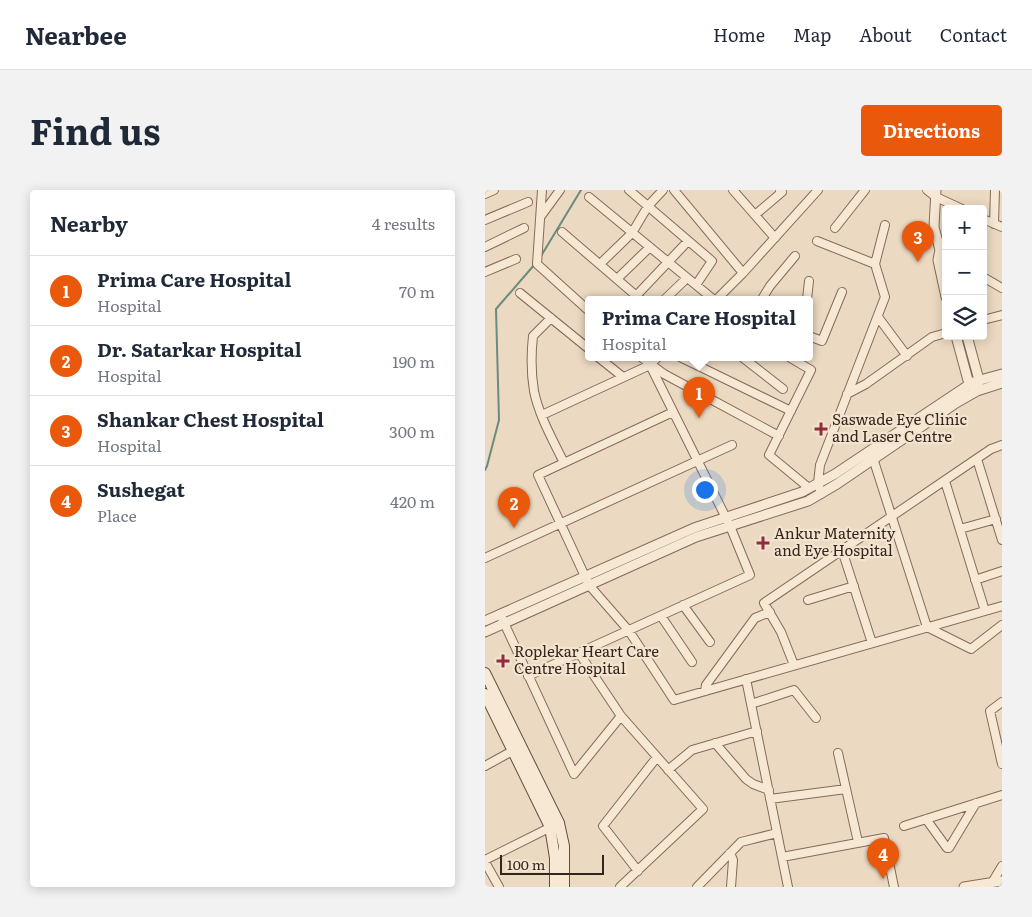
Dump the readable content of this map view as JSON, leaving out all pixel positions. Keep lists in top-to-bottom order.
{
  "places": {
    "health": ["Saswade Eye Clinic and Laser Centre", "Ankur Maternity and Eye Hospital", "Roplekar Heart Care Centre Hospital"]
  },
  "scale_bar": "100 m",
  "page": {
    "header": "Nearbee",
    "nav": [
      "Home",
      "Map",
      "About",
      "Contact"
    ],
    "title": "Find us",
    "buttons": "Directions",
    "heading": ["Nearby", "4 results"],
    "map_buttons": ["+", "−"],
    "pins": [
      "3",
      "1",
      "2",
      "4"
    ],
    "list": [
      {
        "mark": "1",
        "name": "Prima Care Hospital",
        "note": "Hospital",
        "value": "70 m"
      },
      {
        "mark": "2",
        "name": "Dr. Satarkar Hospital",
        "note": "Hospital",
        "value": "190 m"
      },
      {
        "mark": "3",
        "name": "Shankar Chest Hospital",
        "note": "Hospital",
        "value": "300 m"
      },
      {
        "mark": "4",
        "name": "Sushegat",
        "note": "Place",
        "value": "420 m"
      }
    ],
    "popup": ["Prima Care Hospital", "Hospital"],
    "scale": "100 m"
  }
}
